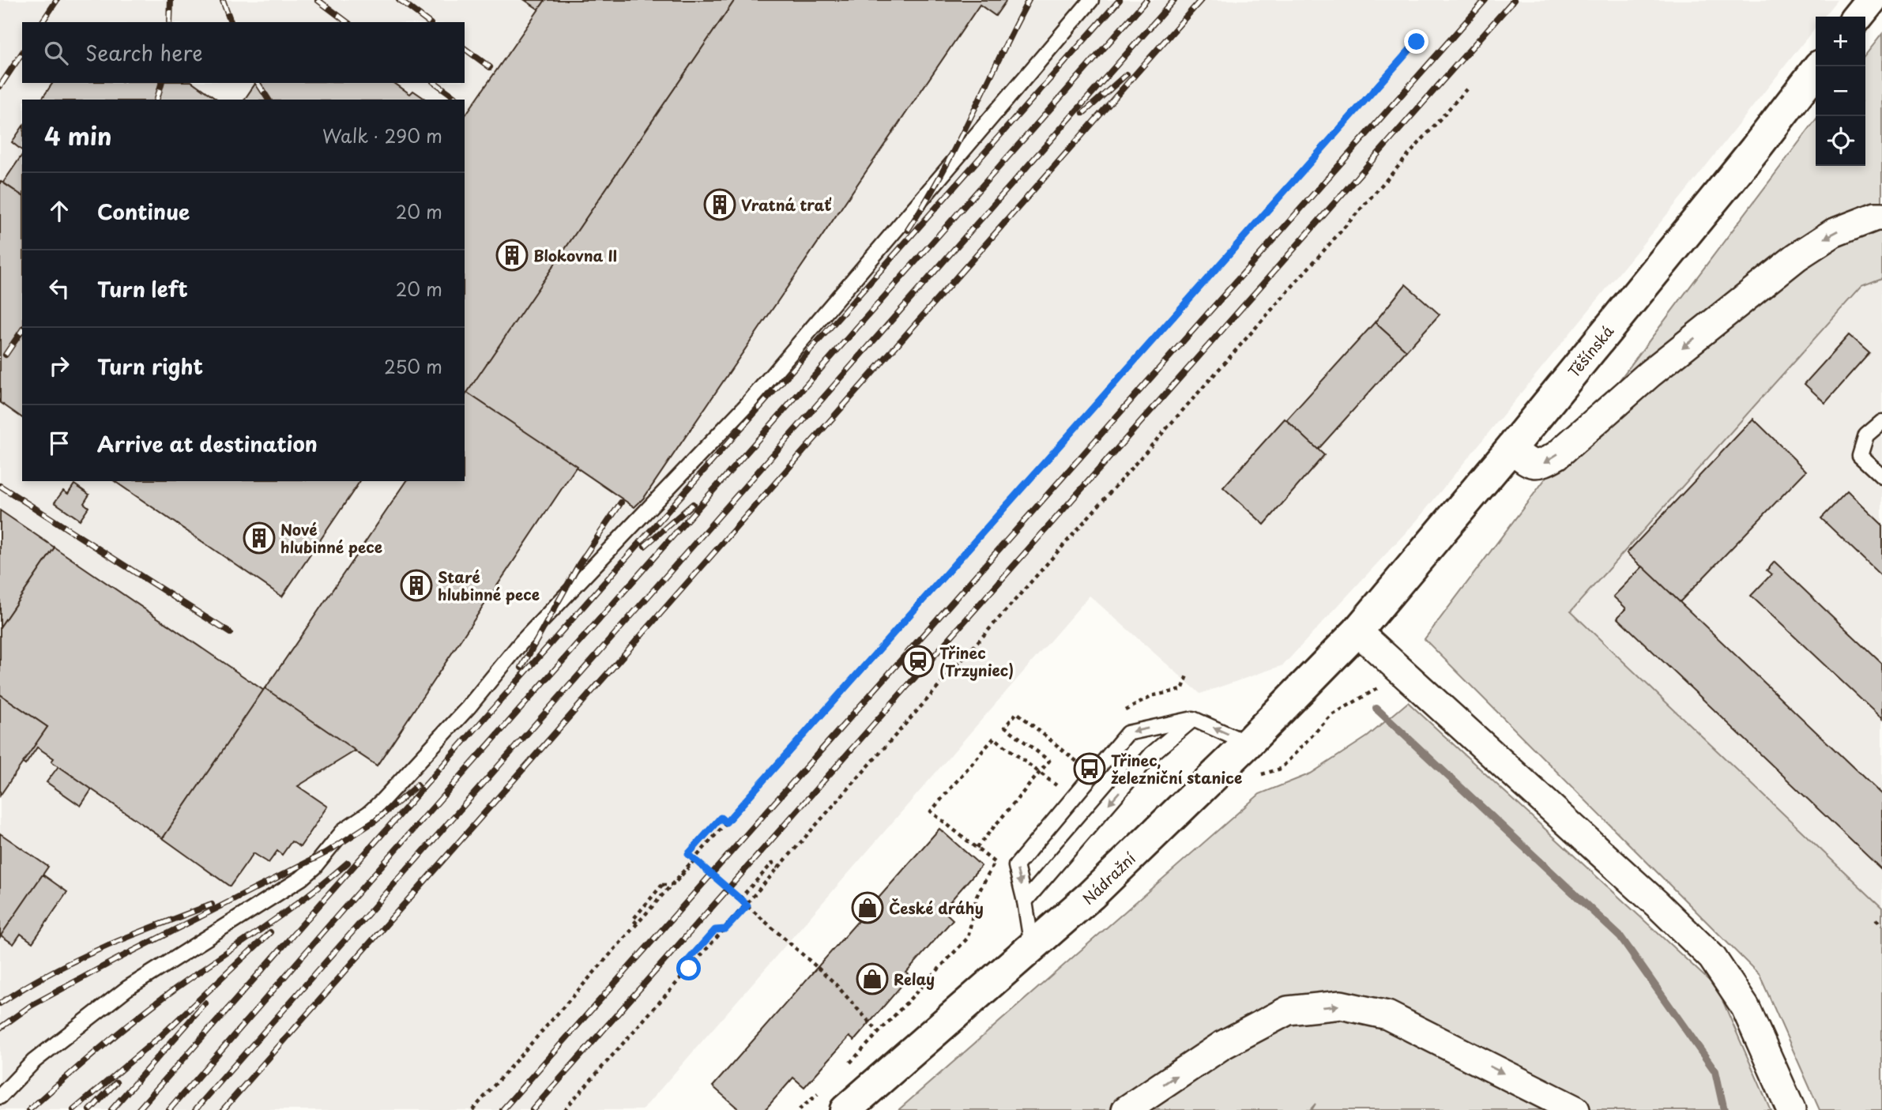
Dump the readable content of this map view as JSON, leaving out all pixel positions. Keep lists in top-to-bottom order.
{
  "streets": {
    "main road": ["Těšínská", "Nádražní"]
  },
  "crossings": [
    ["Těšínská", "Nádražní"]
  ],
  "places": {
    "building": [
      "Vratná trať",
      "Blokovna II",
      "Nové hlubinné pece",
      "Staré hlubinné pece"
    ],
    "station": ["Třinec (Trzyniec)"],
    "bus stop": ["Třinec, železniční stanice"],
    "shop": ["České dráhy", "Relay"]
  },
  "page": {
    "map_buttons": ["+", "−"],
    "search": "Search here",
    "heading": ["4 min", "Walk · 290 m"],
    "list": [
      ["Continue", "20 m"],
      ["Turn left", "20 m"],
      ["Turn right", "250 m"],
      "Arrive at destination"
    ]
  }
}
